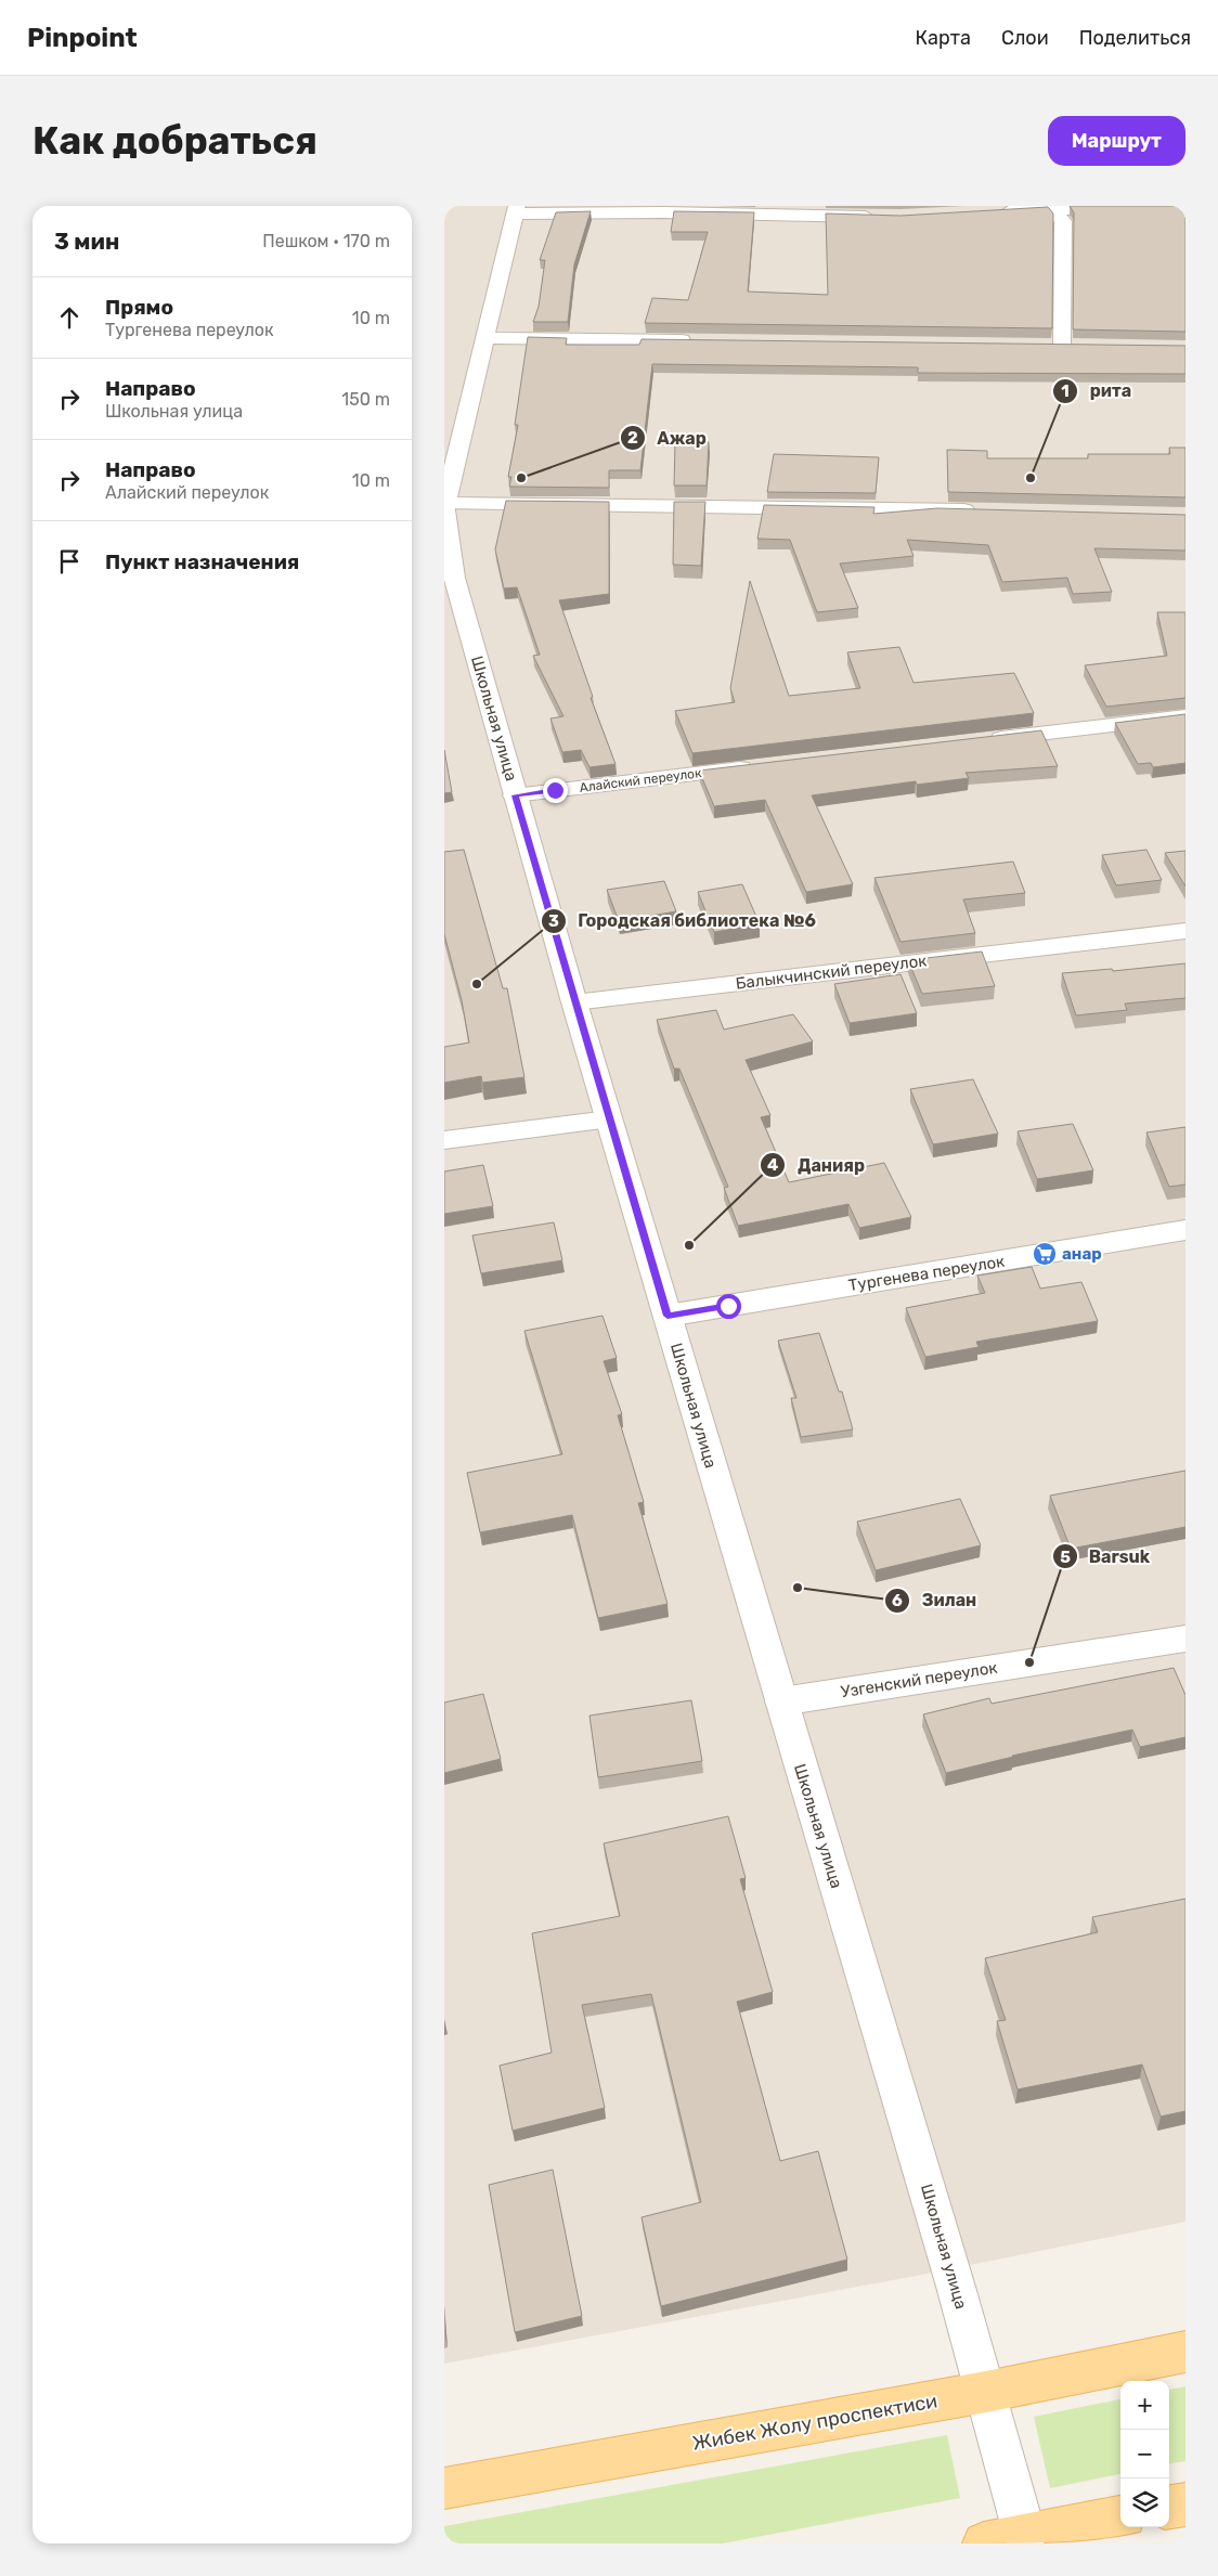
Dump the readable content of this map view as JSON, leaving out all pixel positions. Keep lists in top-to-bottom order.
{
  "streets": {
    "main road": ["Жибек Жолу проспектиси"],
    "street": [
      "Школьная улица",
      "Алайский переулок",
      "Балыкчинский переулок",
      "Тургенева переулок",
      "Узгенский переулок"
    ]
  },
  "crossings": [
    ["Школьная улица", "Алайский переулок"],
    ["Школьная улица", "Балыкчинский переулок"],
    ["Школьная улица", "Тургенева переулок"],
    ["Школьная улица", "Узгенский переулок"],
    ["Школьная улица", "Жибек Жолу проспектиси"]
  ],
  "places": {
    "other": [
      "Ажар",
      "рита",
      "Городская библиотека №6",
      "Данияр",
      "Зилан",
      "Barsuk"
    ],
    "supermarket": ["анар"]
  },
  "page": {
    "header": "Pinpoint",
    "nav": ["Карта", "Слои", "Поделиться"],
    "buttons": "Маршрут",
    "title": "Как добраться",
    "heading": ["3 мин", "Пешком · 170 m"],
    "list": [
      ["Прямо", "Тургенева переулок", "10 m"],
      ["Направо", "Школьная улица", "150 m"],
      ["Направо", "Алайский переулок", "10 m"],
      "Пункт назначения"
    ],
    "map_buttons": ["+", "−"]
  }
}
